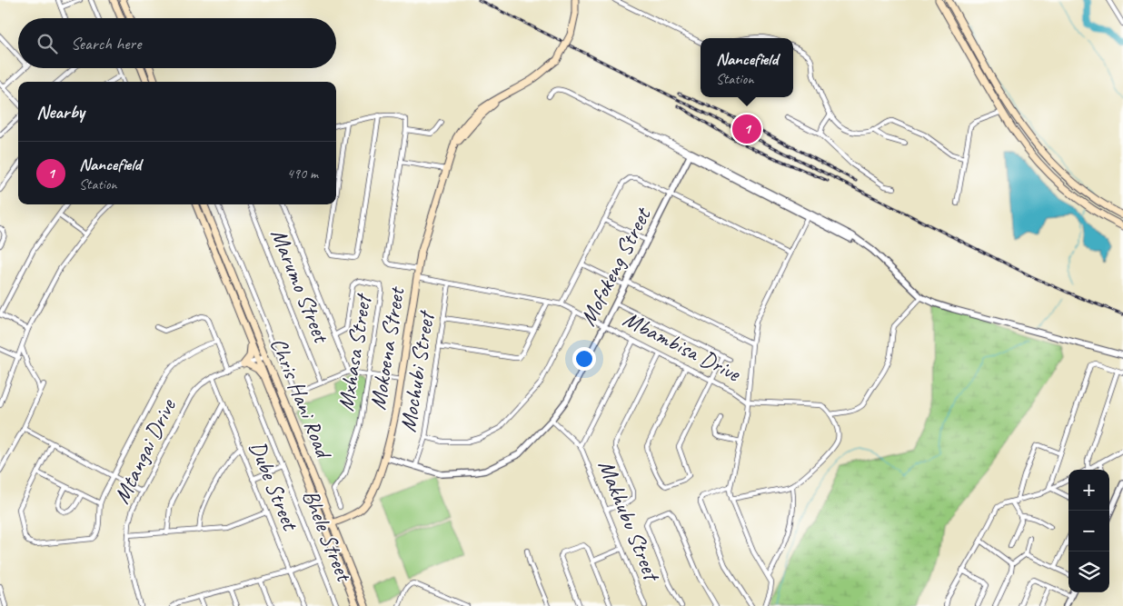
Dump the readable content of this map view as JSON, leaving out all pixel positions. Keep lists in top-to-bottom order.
{
  "streets": {
    "main road": ["Mokoena Street", "Chris Hani Road"],
    "street": [
      "Mofokeng Street",
      "Marumo Street",
      "Mbambisa Drive",
      "Mxhasa Street",
      "Mochubi Street",
      "Mtangai Drive",
      "Dube Street",
      "Makhubu Street",
      "Bhele Street"
    ]
  },
  "crossings": [
    ["Mofokeng Street", "Mbambisa Drive"],
    ["Mofokeng Street", "Mokoena Street"],
    ["Mofokeng Street", "Mochubi Street"],
    ["Mofokeng Street", "Makhubu Street"],
    ["Mbambisa Drive", "Mokoena Street"],
    ["Mbambisa Drive", "Mochubi Street"],
    ["Mbambisa Drive", "Makhubu Street"],
    ["Mokoena Street", "Chris Hani Road"],
    ["Chris Hani Road", "Mtangai Drive"],
    ["Mtangai Drive", "Dube Street"]
  ],
  "page": {
    "search": "Search here",
    "popup": ["Nancefield", "Station"],
    "heading": "Nearby",
    "pins": "1",
    "list": [
      {
        "mark": "1",
        "name": "Nancefield",
        "note": "Station",
        "value": "490 m"
      }
    ],
    "map_buttons": ["+", "−"]
  }
}
